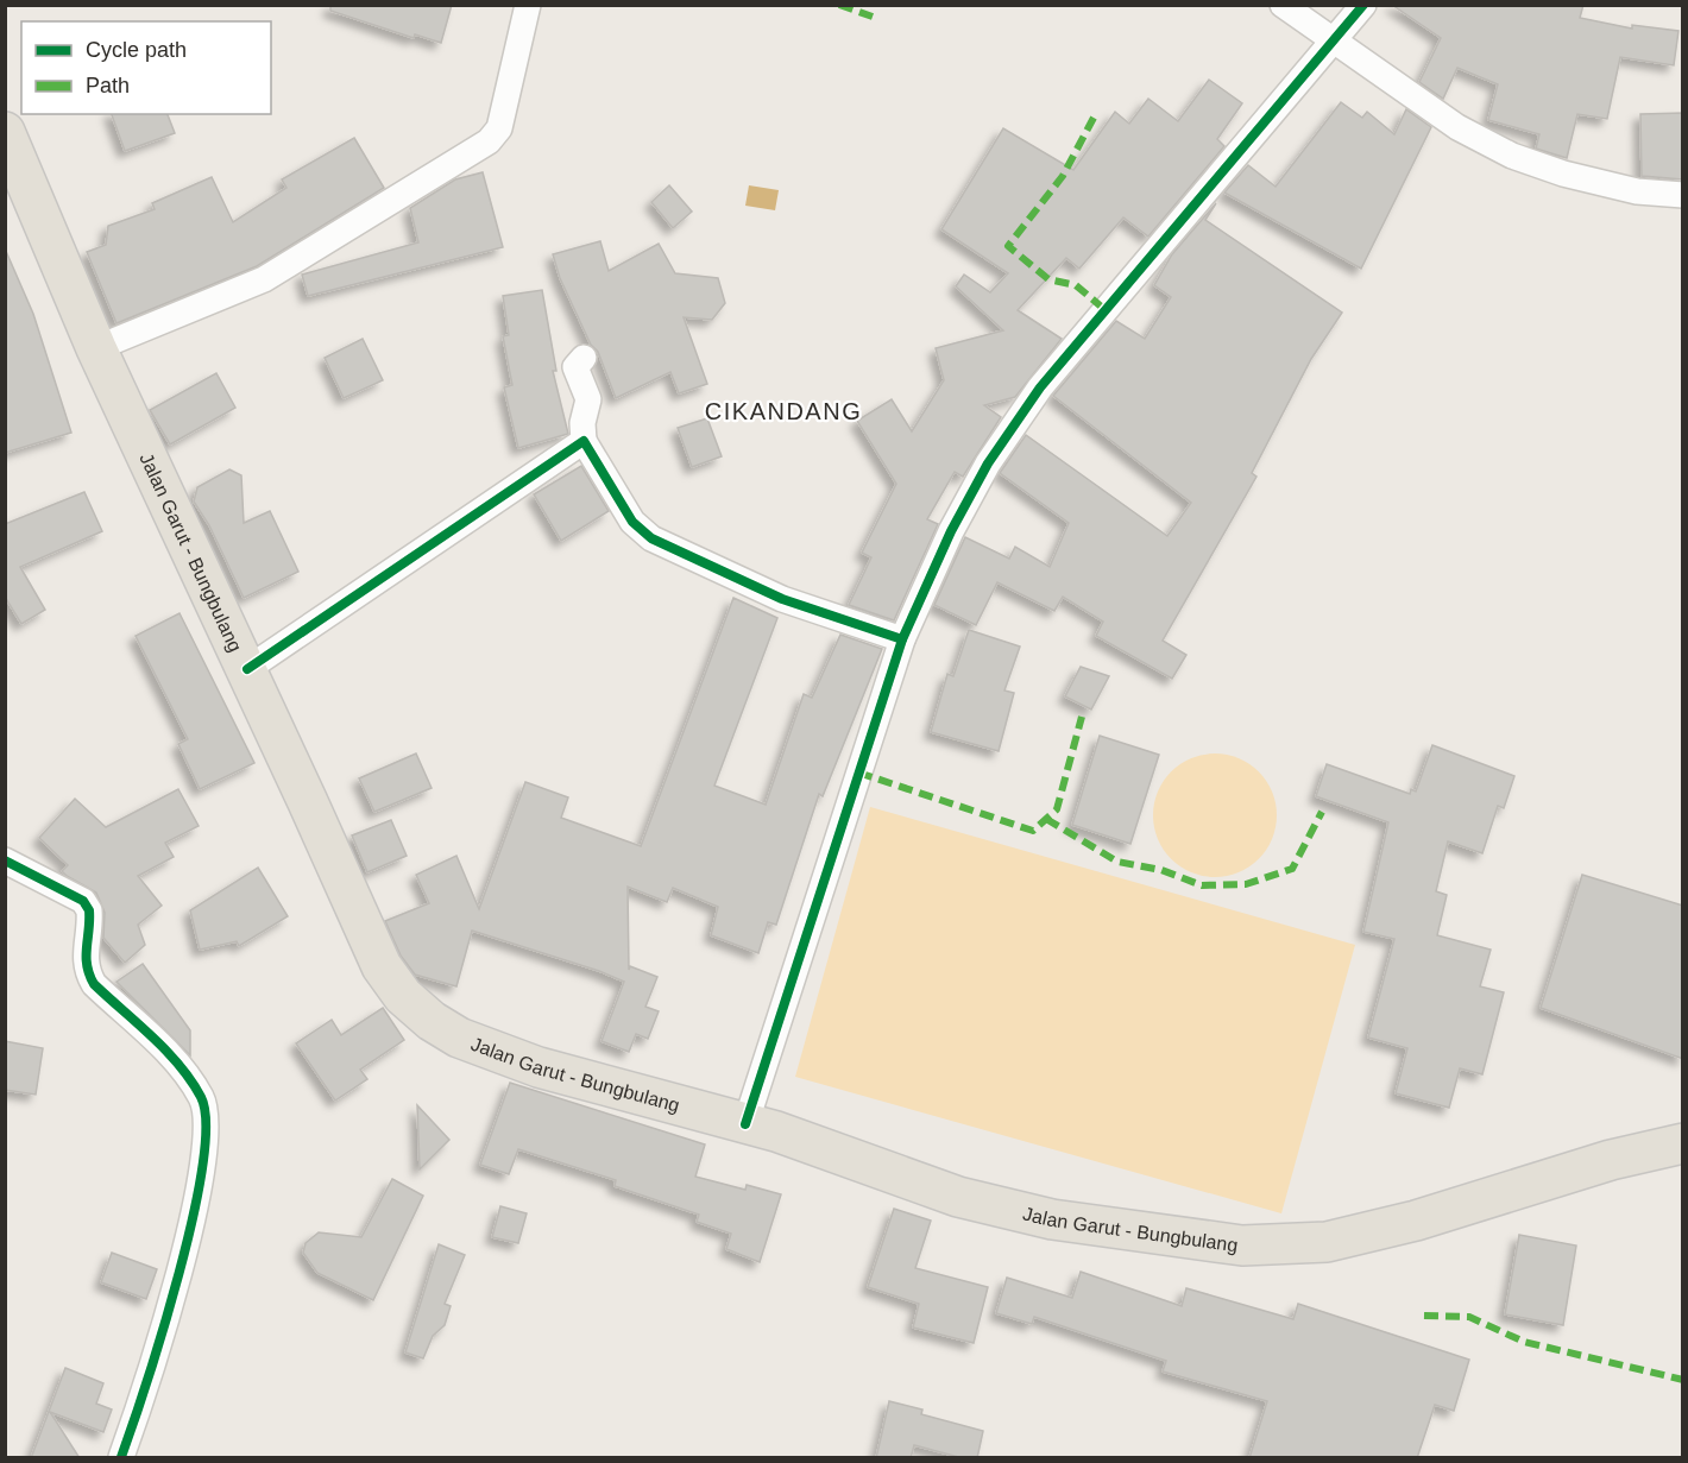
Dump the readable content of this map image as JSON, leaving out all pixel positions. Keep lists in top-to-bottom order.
{
  "streets": {
    "main road": ["Jalan Garut - Bungbulang"]
  },
  "districts": ["CIKANDANG"],
  "legend": ["Cycle path", "Path"]
}
